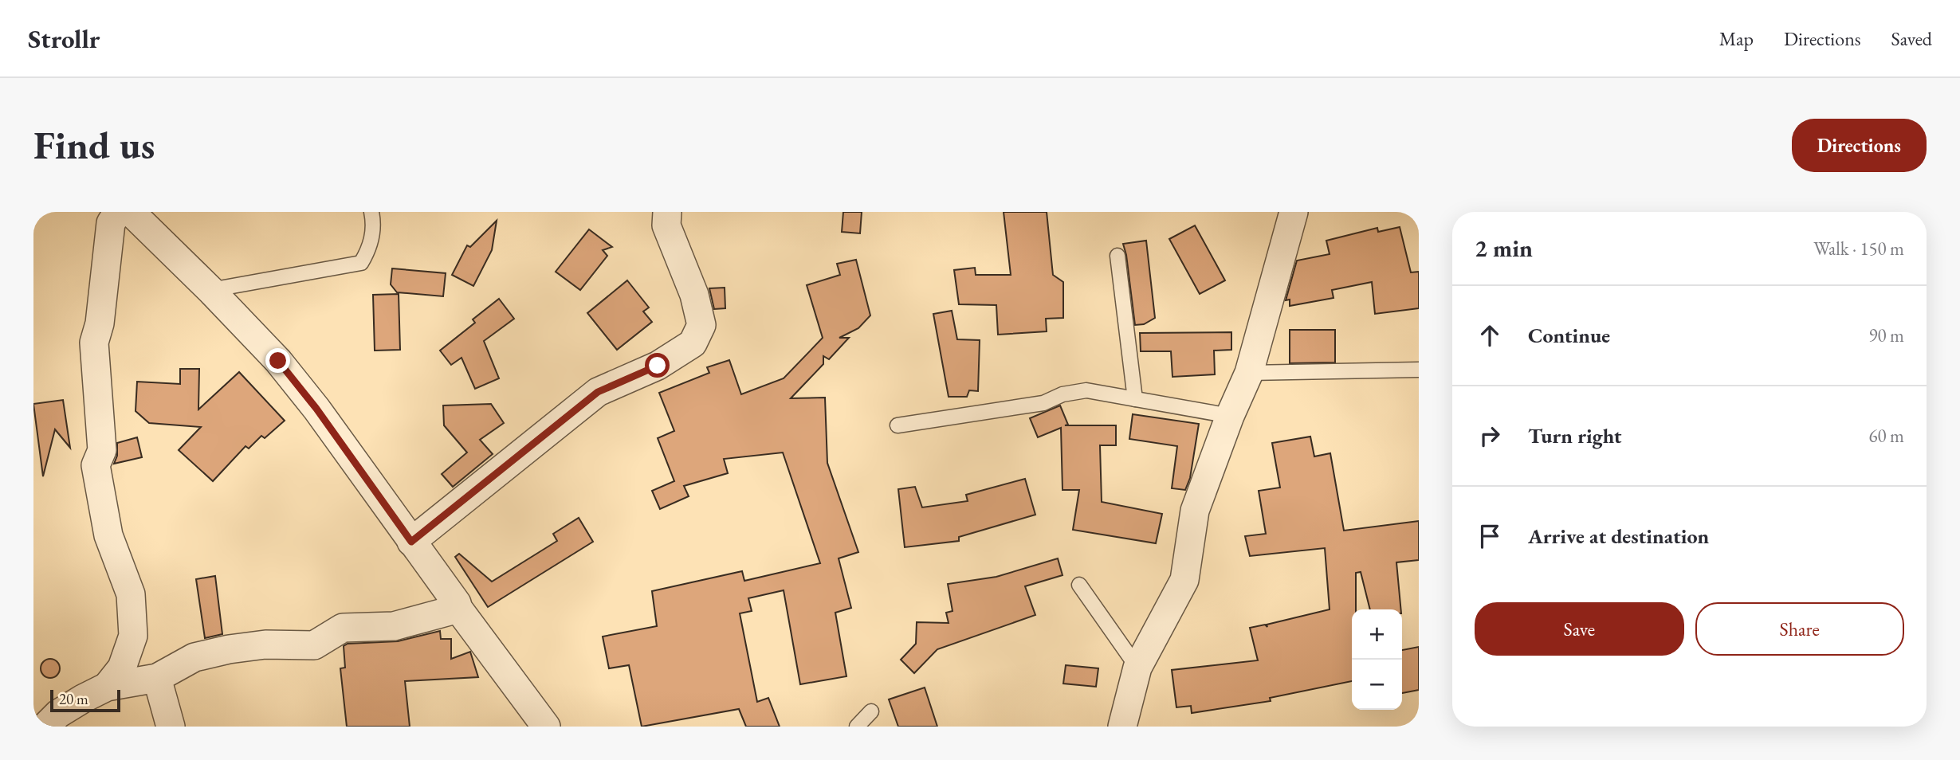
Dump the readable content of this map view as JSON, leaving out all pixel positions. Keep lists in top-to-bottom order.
{
  "scale_bar": "20 m",
  "page": {
    "header": "Strollr",
    "nav": ["Map", "Directions", "Saved"],
    "buttons": [
      "Directions",
      ["Save", "Share"]
    ],
    "title": "Find us",
    "heading": ["2 min", "Walk · 150 m"],
    "list": [
      ["Continue", "90 m"],
      ["Turn right", "60 m"],
      "Arrive at destination"
    ],
    "map_buttons": ["+", "−"],
    "scale": "20 m"
  }
}
